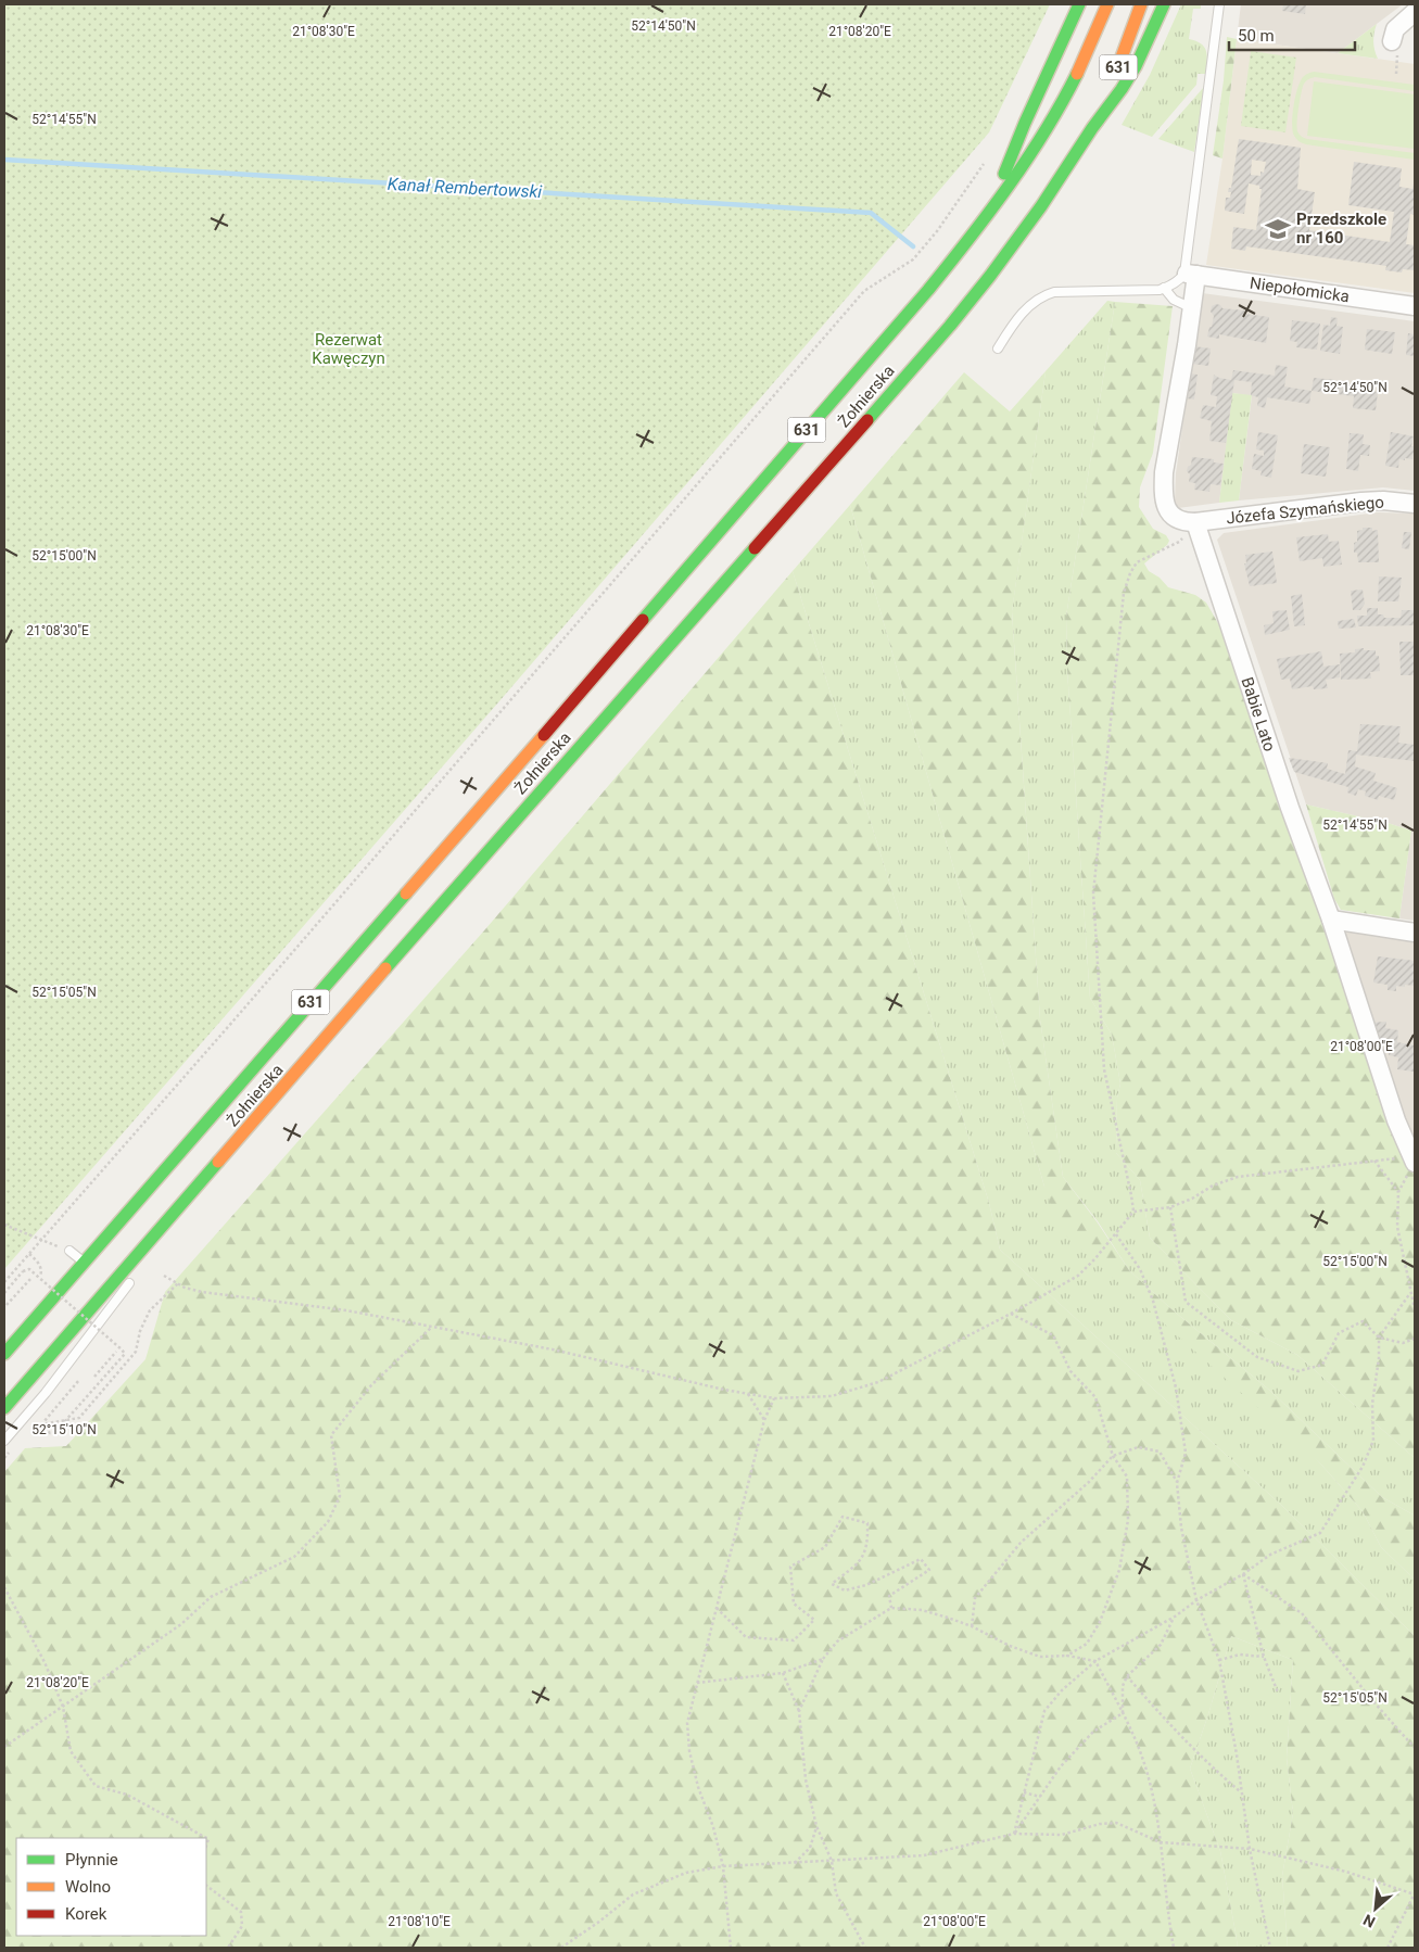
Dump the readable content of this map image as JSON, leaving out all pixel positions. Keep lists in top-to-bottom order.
{
  "streets": {
    "main road": ["631", "Żołnierska"],
    "street": ["Niepołomicka", "Józefa Szymańskiego", "Babie Lato"]
  },
  "crossings": [
    ["631", "Żołnierska"],
    ["Józefa Szymańskiego", "Babie Lato"]
  ],
  "water": ["Kanał Rembertowski"],
  "parks": ["Rezerwat Kawęczyn"],
  "places": {
    "school or university": ["Przedszkole nr 160"]
  },
  "legend": ["Płynnie", "Wolno", "Korek"],
  "scale_bar": "50 m",
  "north": "bottom left",
  "coordinates": [
    "52°14'50\"N",
    "21°08'30\"E",
    "21°08'20\"E",
    "52°14'55\"N",
    "52°15'00\"N",
    "52°15'05\"N",
    "21°08'00\"E",
    "52°15'10\"N",
    "21°08'10\"E"
  ]
}
